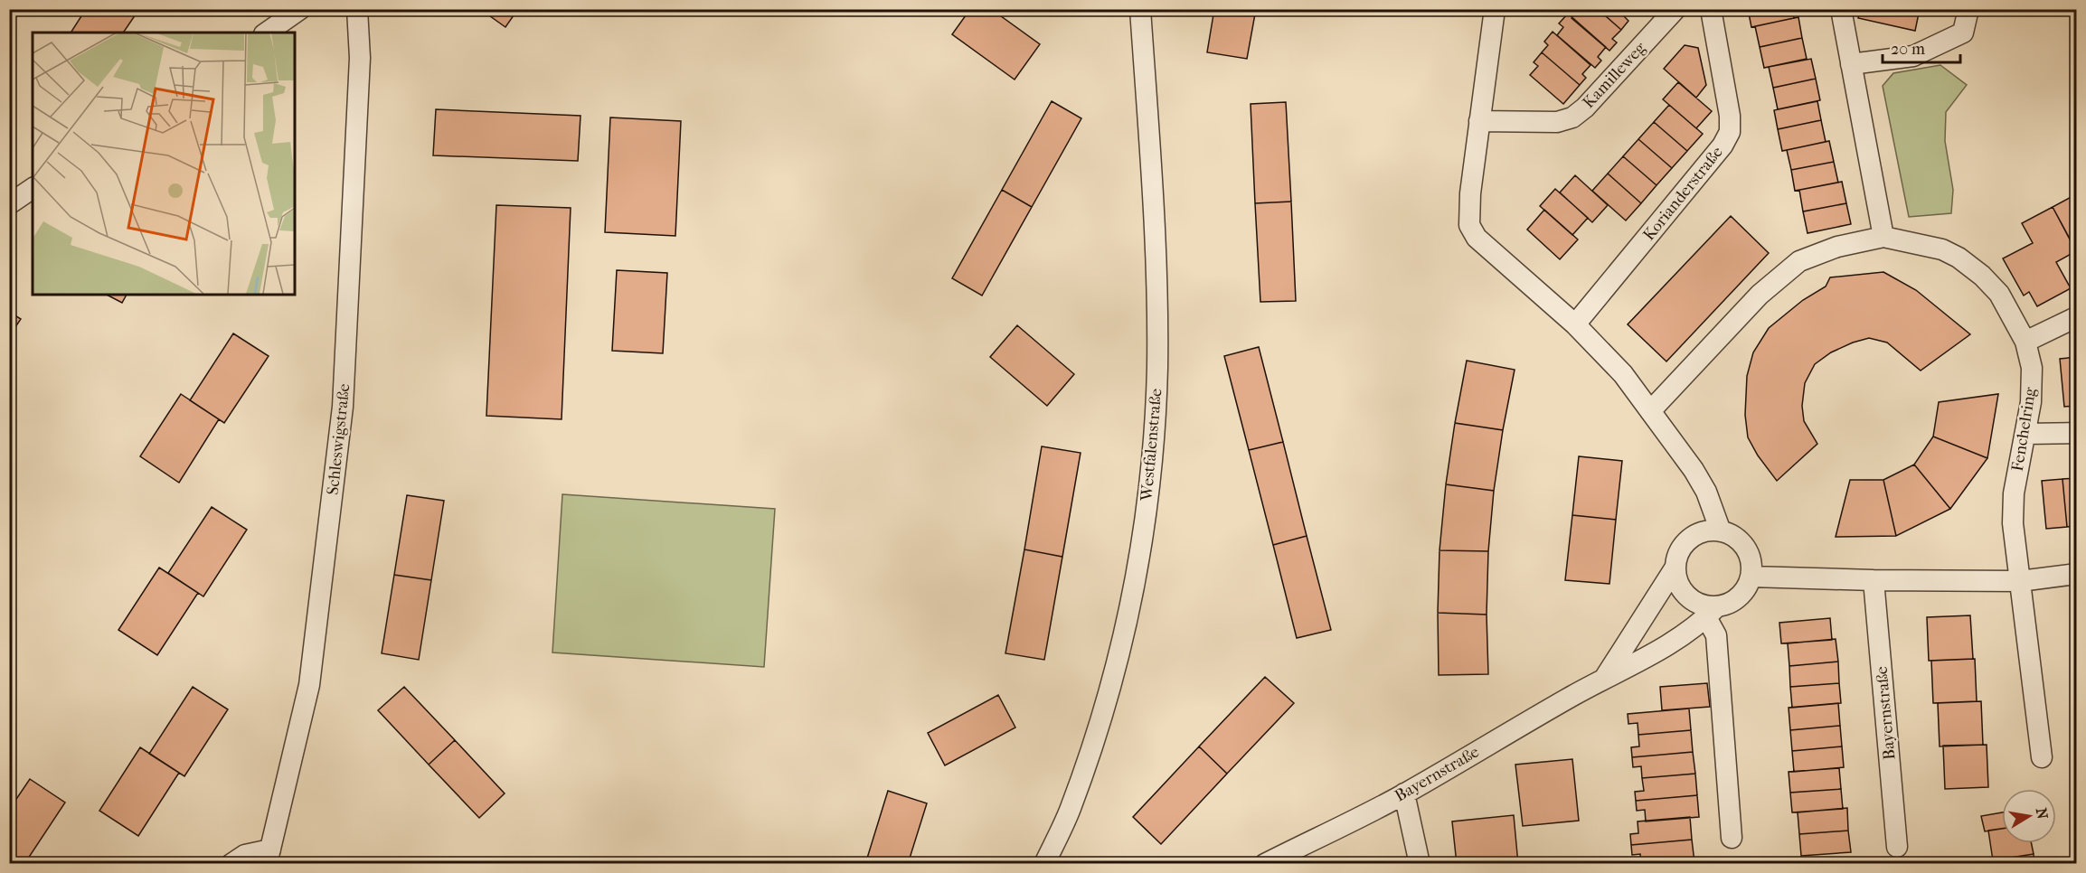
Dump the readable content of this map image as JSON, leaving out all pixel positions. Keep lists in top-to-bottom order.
{
  "streets": {
    "street": [
      "Kamilleweg",
      "Korianderstraße",
      "Fenchelring",
      "Schleswigstraße",
      "Westfalenstraße",
      "Bayernstraße"
    ]
  },
  "scale_bar": "20 m",
  "north": "right"
}
